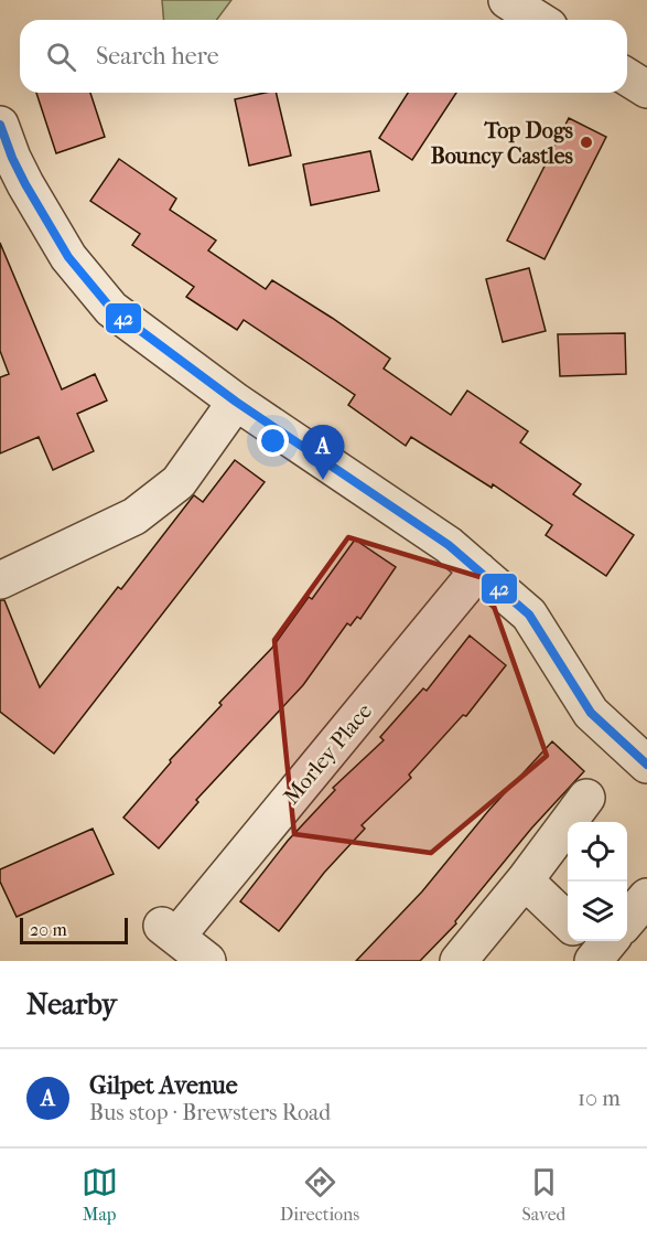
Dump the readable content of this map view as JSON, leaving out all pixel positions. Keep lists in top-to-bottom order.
{
  "streets": {
    "street": ["Morley Place"]
  },
  "places": ["Top Dogs Bouncy Castles"],
  "lines": ["transit line 42"],
  "scale_bar": "20 m",
  "page": {
    "search": "Search here",
    "pins": "A",
    "scale": "20 m",
    "heading": "Nearby",
    "list": [
      {
        "mark": "A",
        "name": "Gilpet Avenue",
        "note": "Bus stop · Brewsters Road",
        "value": "10 m"
      }
    ],
    "nav": ["Map", "Directions", "Saved"]
  }
}
